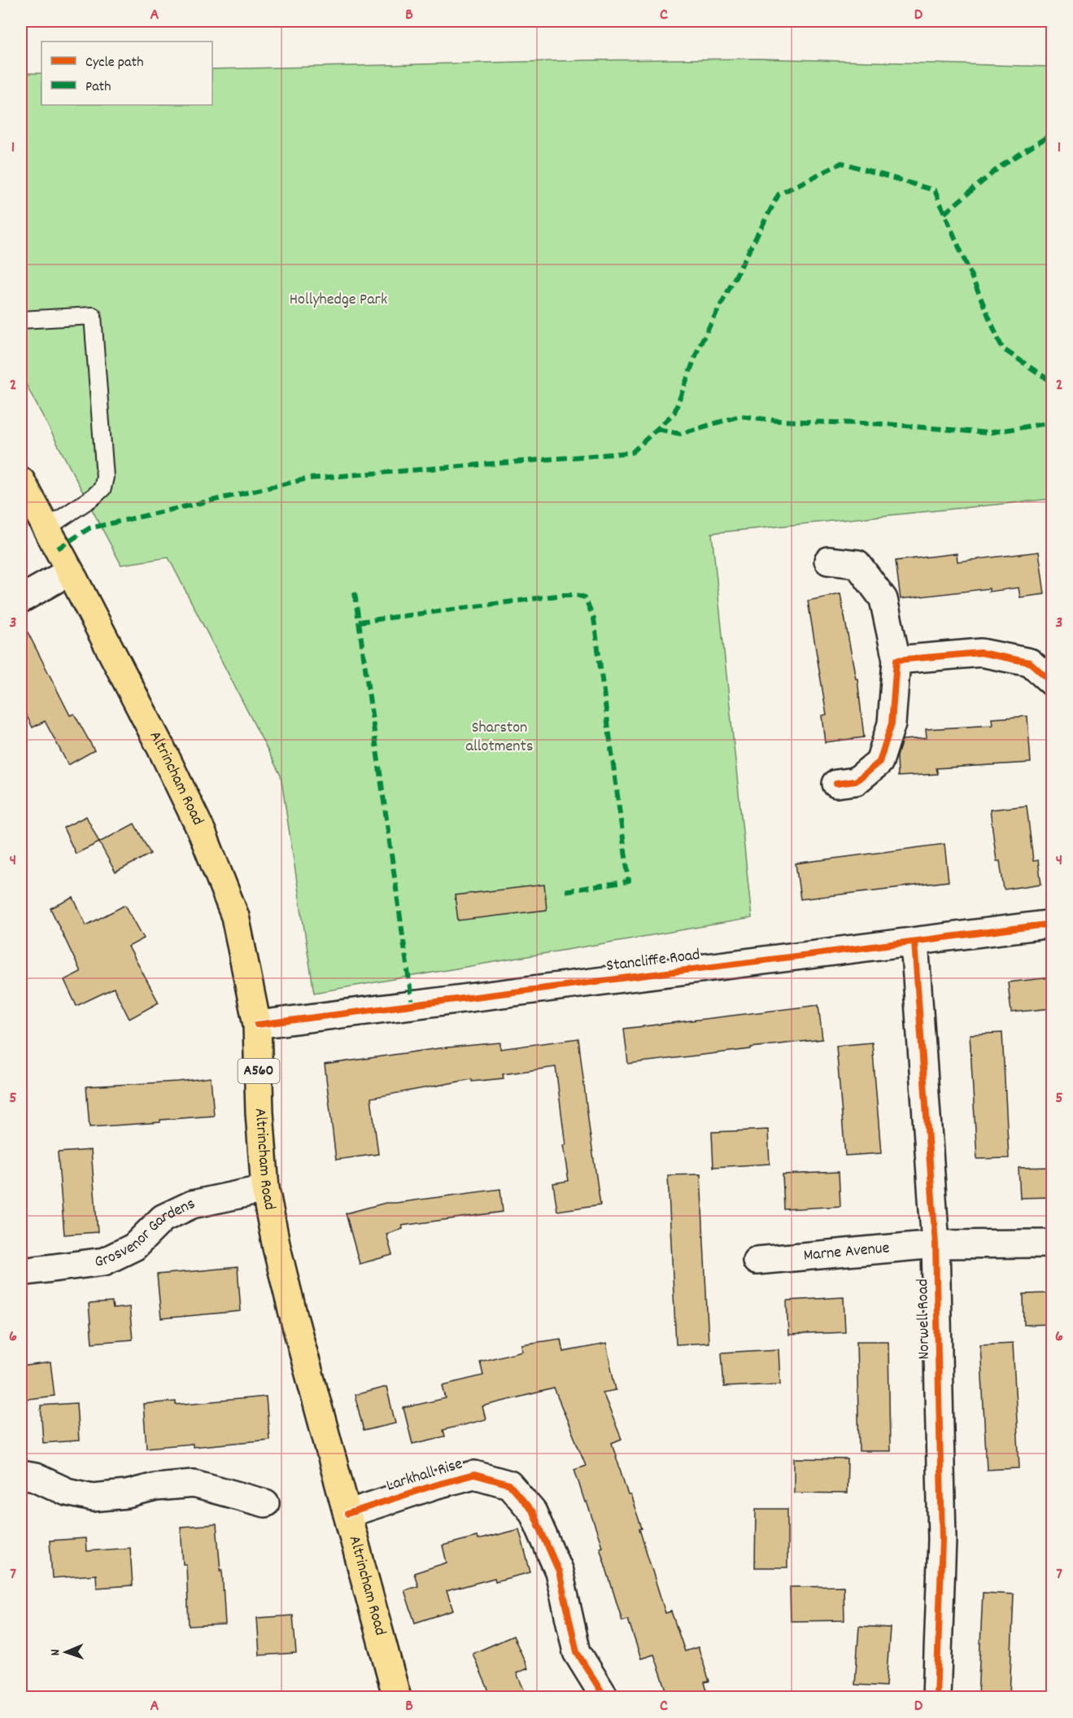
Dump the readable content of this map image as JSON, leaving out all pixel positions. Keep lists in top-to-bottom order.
{
  "streets": {
    "main road": ["Altrincham Road", "A560"],
    "street": [
      "Stancliffe Road",
      "Grosvenor Gardens",
      "Marne Avenue",
      "Norwell Road",
      "Larkhall Rise"
    ]
  },
  "crossings": [
    ["Altrincham Road", "Stancliffe Road"],
    ["Altrincham Road", "Grosvenor Gardens"],
    ["Altrincham Road", "Larkhall Rise"],
    ["Stancliffe Road", "Norwell Road"],
    ["Marne Avenue", "Norwell Road"]
  ],
  "parks": ["Hollyhedge Park", "Sharston allotments"],
  "legend": ["Cycle path", "Path"],
  "north": "left",
  "grid": {
    "columns": [
      "A",
      "B",
      "C",
      "D"
    ],
    "rows": [
      "1",
      "2",
      "3",
      "4",
      "5",
      "6",
      "7"
    ]
  }
}
